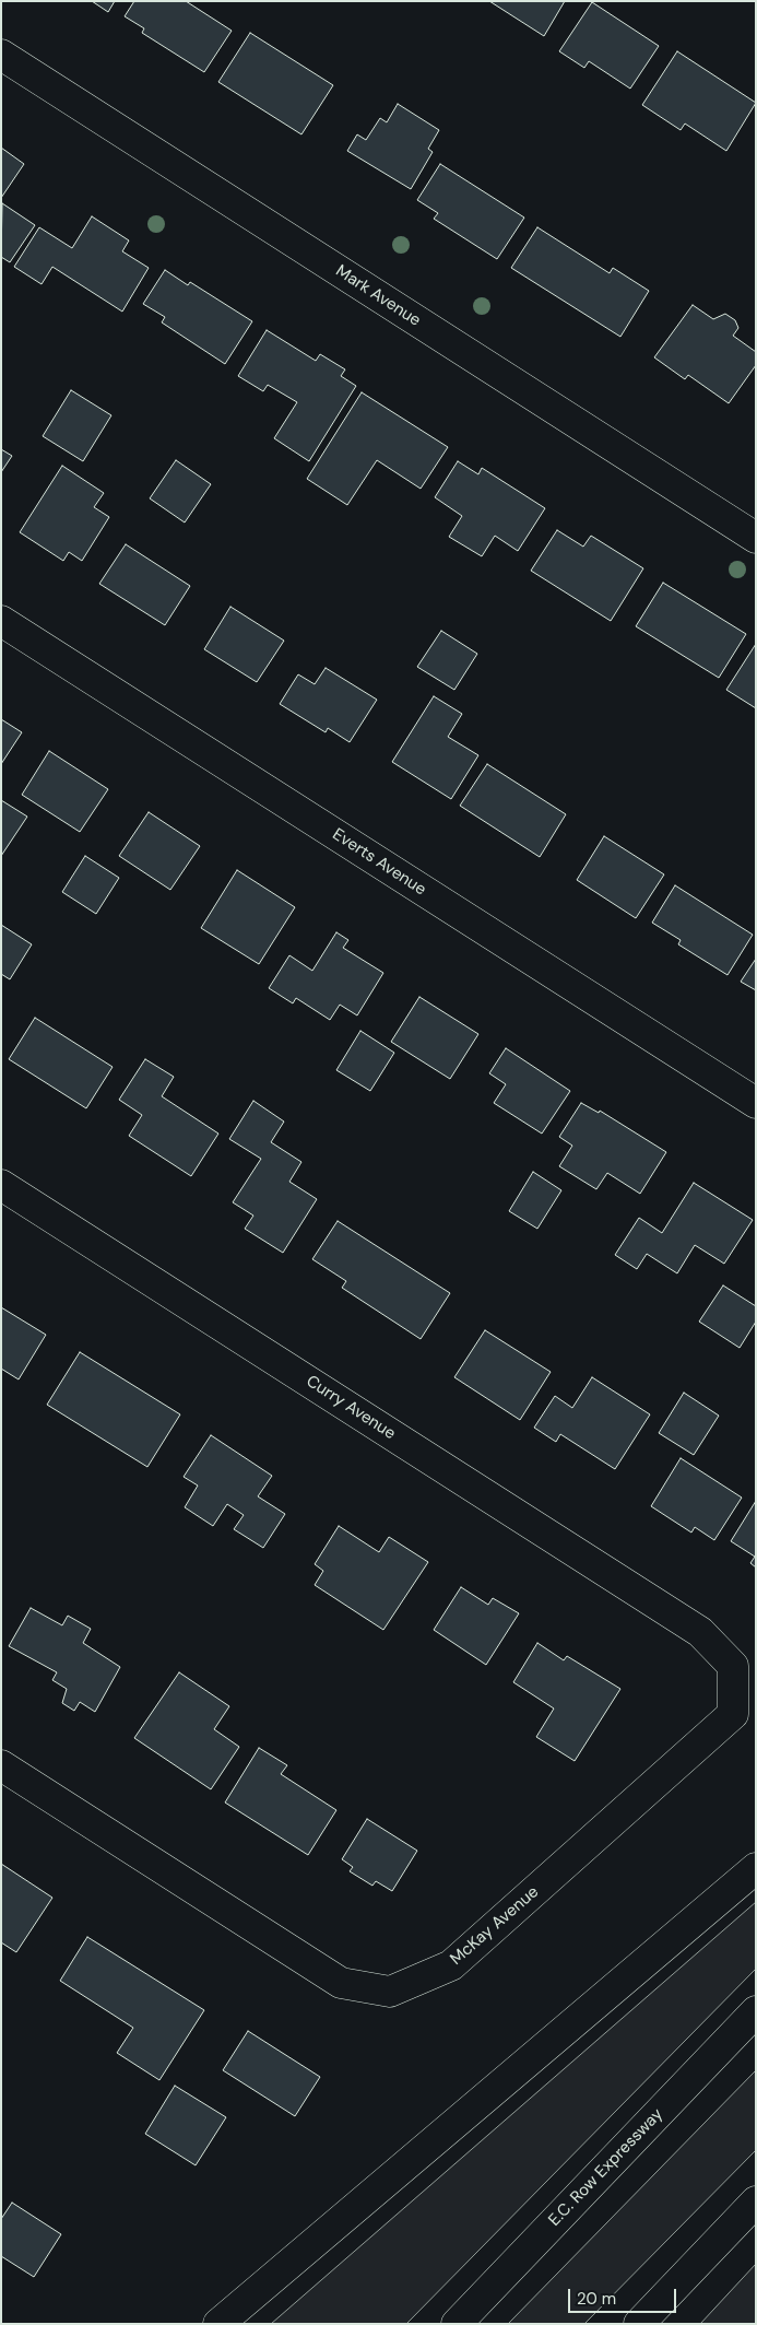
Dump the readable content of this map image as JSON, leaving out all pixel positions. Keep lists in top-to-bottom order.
{
  "streets": {
    "main road": [
      "Mark Avenue",
      "Everts Avenue",
      "Curry Avenue",
      "McKay Avenue",
      "E.C. Row Expressway"
    ]
  },
  "crossings": [
    ["Curry Avenue", "McKay Avenue"]
  ],
  "scale_bar": "20 m"
}
